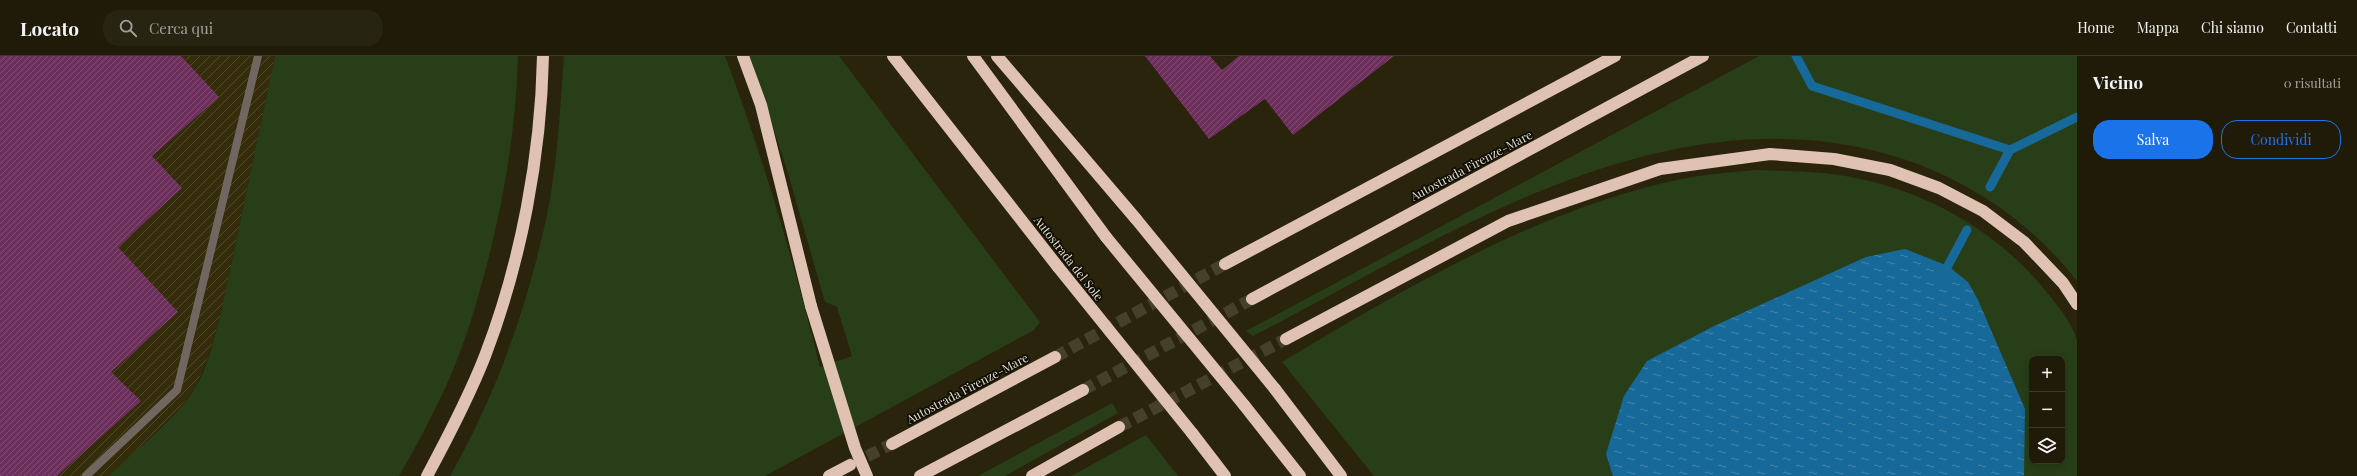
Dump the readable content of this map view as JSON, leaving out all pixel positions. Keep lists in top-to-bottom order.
{
  "streets": {
    "highway": ["Autostrada Firenze-Mare", "Autostrada del Sole"]
  },
  "page": {
    "header": "Locato",
    "search": "Cerca qui",
    "nav": [
      "Home",
      "Mappa",
      "Chi siamo",
      "Contatti"
    ],
    "heading": ["Vicino", "0 risultati"],
    "buttons": ["Salva", "Condividi"],
    "map_buttons": ["+", "−"]
  }
}
